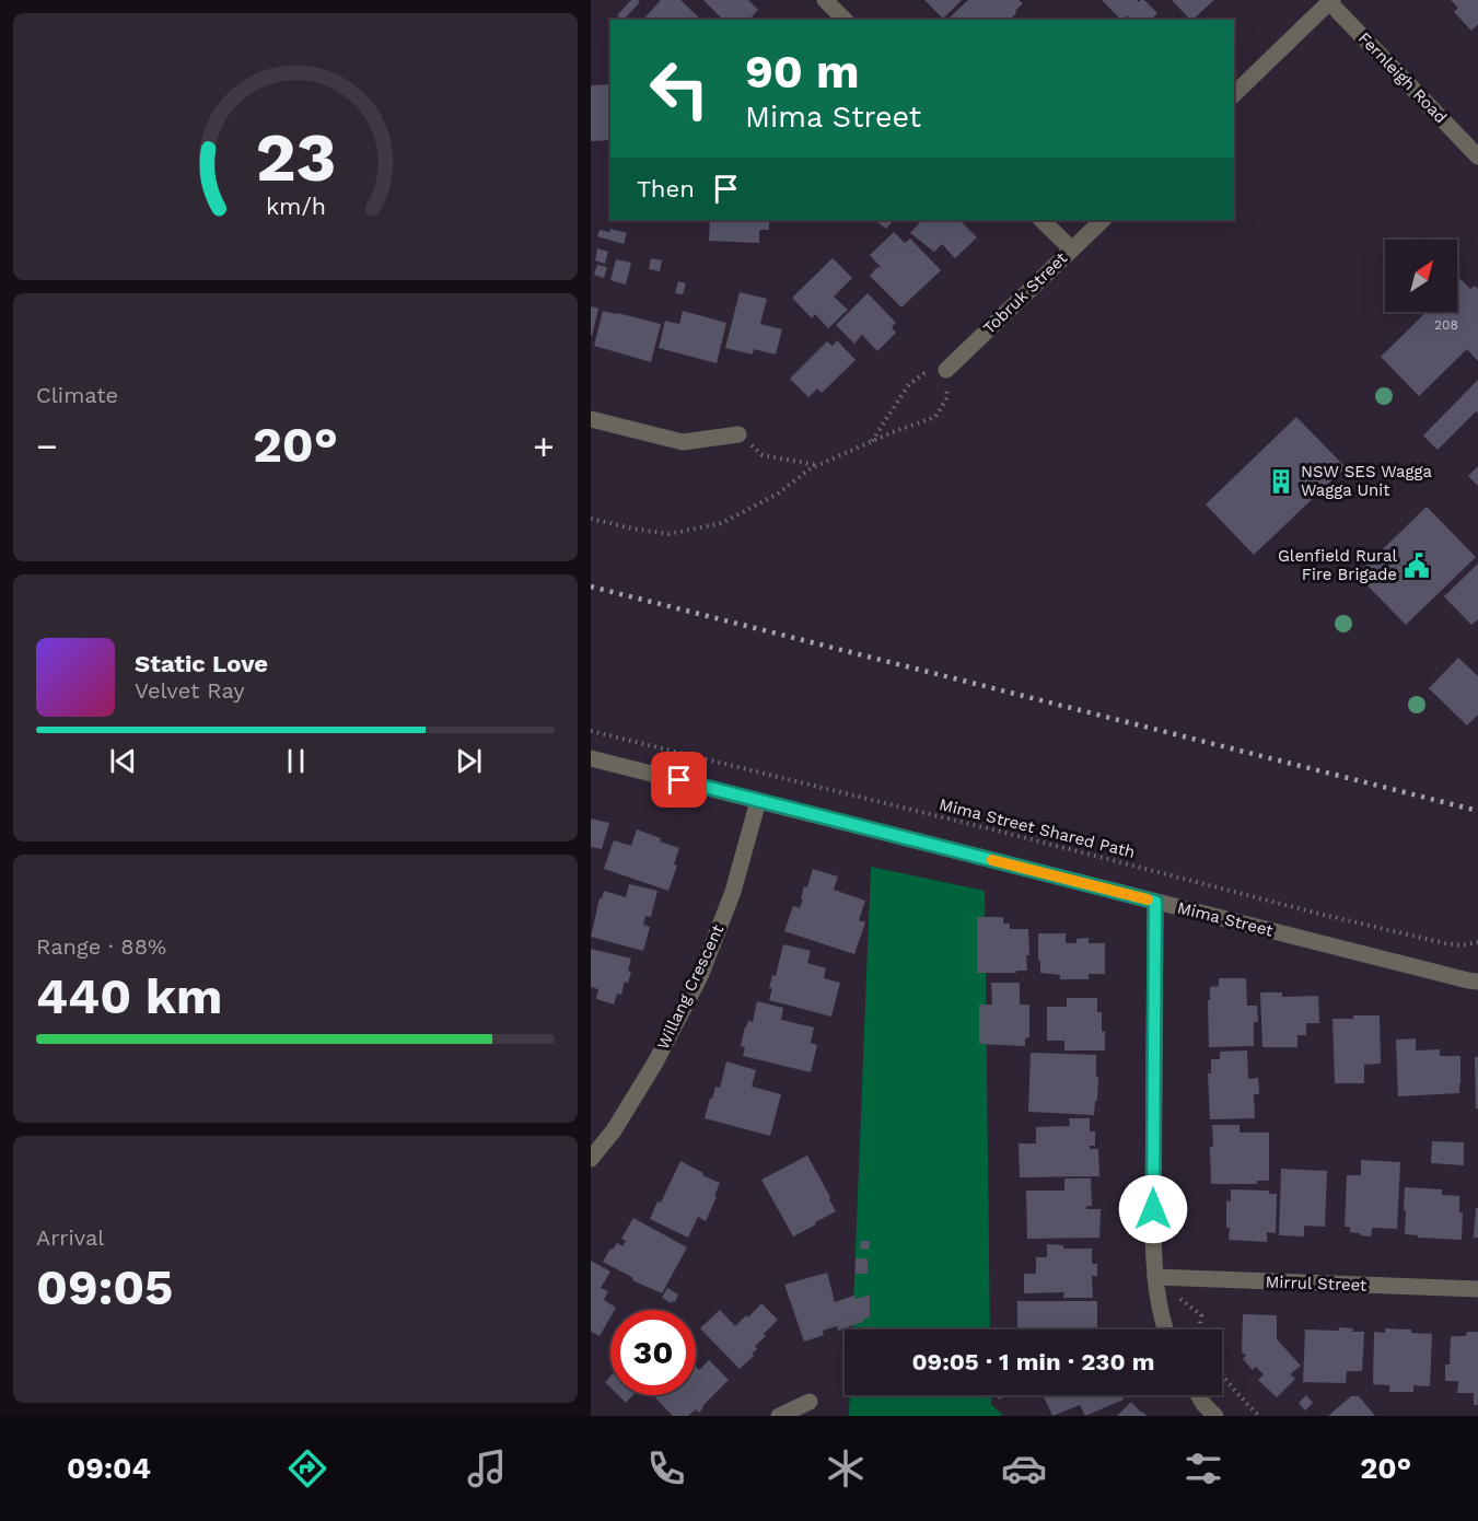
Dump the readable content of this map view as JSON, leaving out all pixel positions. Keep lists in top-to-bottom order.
{
  "streets": {
    "street": [
      "Fernleigh Road",
      "Tobruk Street",
      "Mima Street",
      "Willang Crescent",
      "Mirrul Street"
    ],
    "path": ["Mima Street Shared Path"]
  },
  "crossings": [
    ["Mima Street", "Willang Crescent"]
  ],
  "places": {
    "building": ["NSW SES Wagga Wagga Unit"],
    "public building": ["Glenfield Rural Fire Brigade"]
  },
  "house_numbers": ["208"],
  "north": "top right",
  "page": {
    "turn": ["90 m", "Mima Street"],
    "then": "Then",
    "tile": [
      "Climate",
      ["Range · 88%", "440 km"],
      ["Arrival", "09:05"]
    ],
    "heat": ["−", "20°", "+"],
    "song": ["Static Love", "Velvet Ray"],
    "limit": "30",
    "trip": "09:05 · 1 min · 230 m",
    "tabs": ["09:04", "20°"],
    "gauge": ["23", "km/h"]
  }
}
